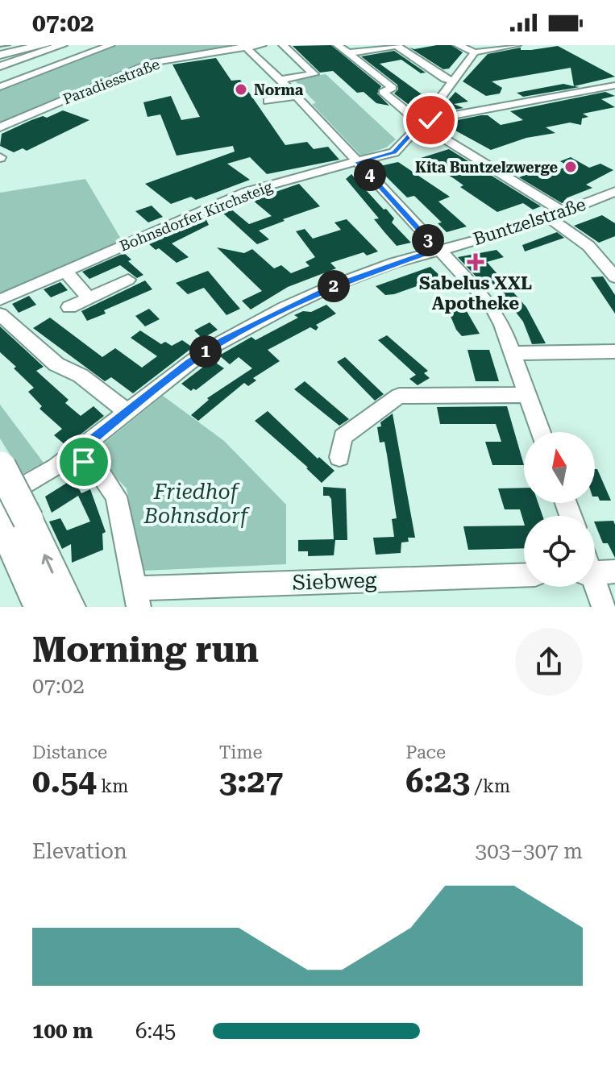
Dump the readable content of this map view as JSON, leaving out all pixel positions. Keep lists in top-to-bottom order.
{
  "streets": {
    "street": [
      "Paradiesstraße",
      "Bohnsdorfer Kirchsteig",
      "Buntzelstraße",
      "Siebweg"
    ]
  },
  "parks": ["Friedhof Bohnsdorf"],
  "places": {
    "other": ["Norma", "Kita Buntzelzwerge"],
    "health": ["Sabelus XXL Apotheke"]
  },
  "north": "top",
  "page": {
    "status": "07:02",
    "pins": [
      "4",
      "3",
      "2",
      "1"
    ],
    "heading": ["Morning run", "07:02"],
    "stats": [
      ["Distance", "0.54 km"],
      ["Time", "3:27"],
      ["Pace", "6:23 /km"]
    ],
    "chart": ["Elevation", "303–307 m"],
    "list": [
      {
        "name": "100 m",
        "note": "6:45"
      }
    ]
  }
}
